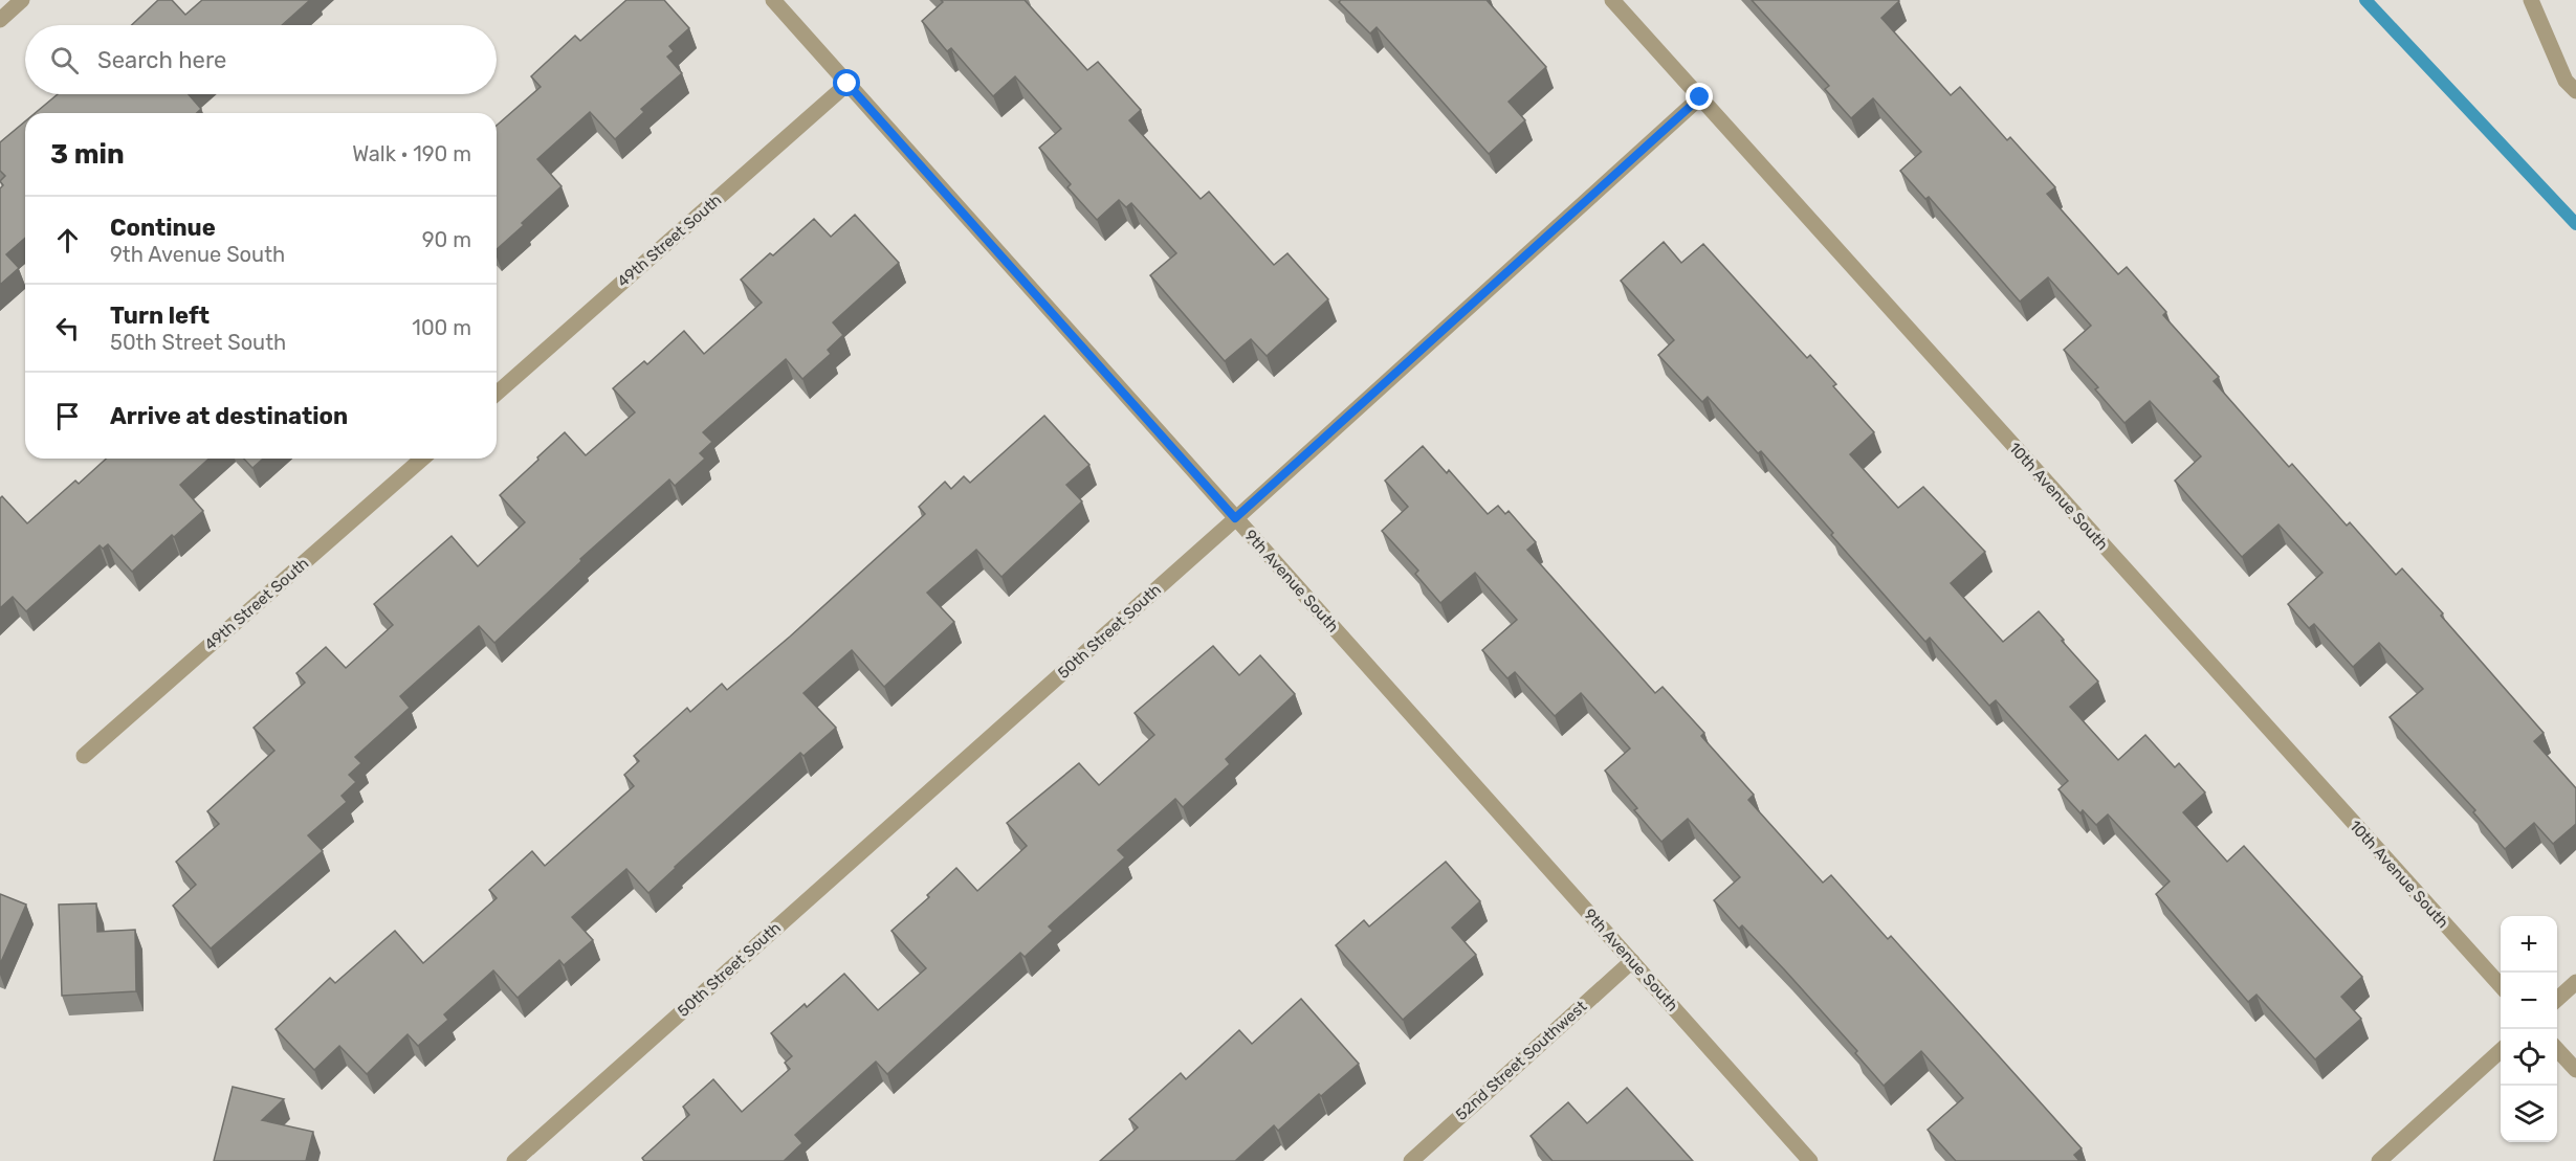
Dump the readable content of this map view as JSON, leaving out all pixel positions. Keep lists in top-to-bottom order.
{
  "streets": {
    "street": [
      "49th Street South",
      "10th Avenue South",
      "9th Avenue South",
      "50th Street South",
      "52nd Street Southwest"
    ]
  },
  "crossings": [
    ["49th Street South", "9th Avenue South"],
    ["10th Avenue South", "50th Street South"],
    ["9th Avenue South", "50th Street South"],
    ["9th Avenue South", "52nd Street Southwest"]
  ],
  "page": {
    "search": "Search here",
    "heading": ["3 min", "Walk · 190 m"],
    "list": [
      ["Continue", "9th Avenue South", "90 m"],
      ["Turn left", "50th Street South", "100 m"],
      "Arrive at destination"
    ],
    "map_buttons": ["+", "−"]
  }
}
